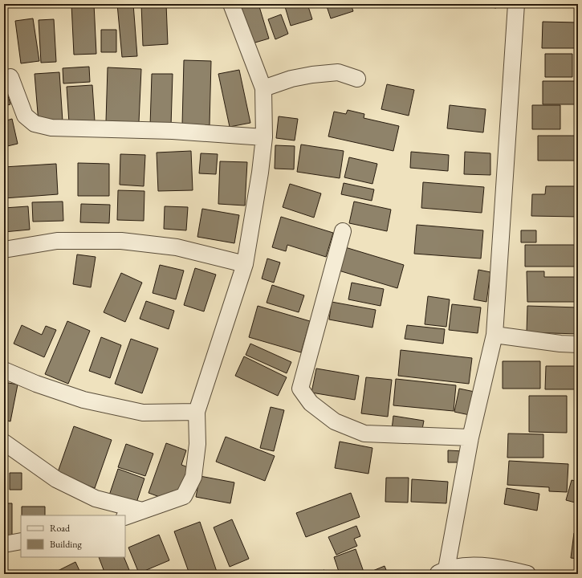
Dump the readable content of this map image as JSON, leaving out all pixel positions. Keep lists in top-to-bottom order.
{
  "legend": ["Road", "Building"]
}
